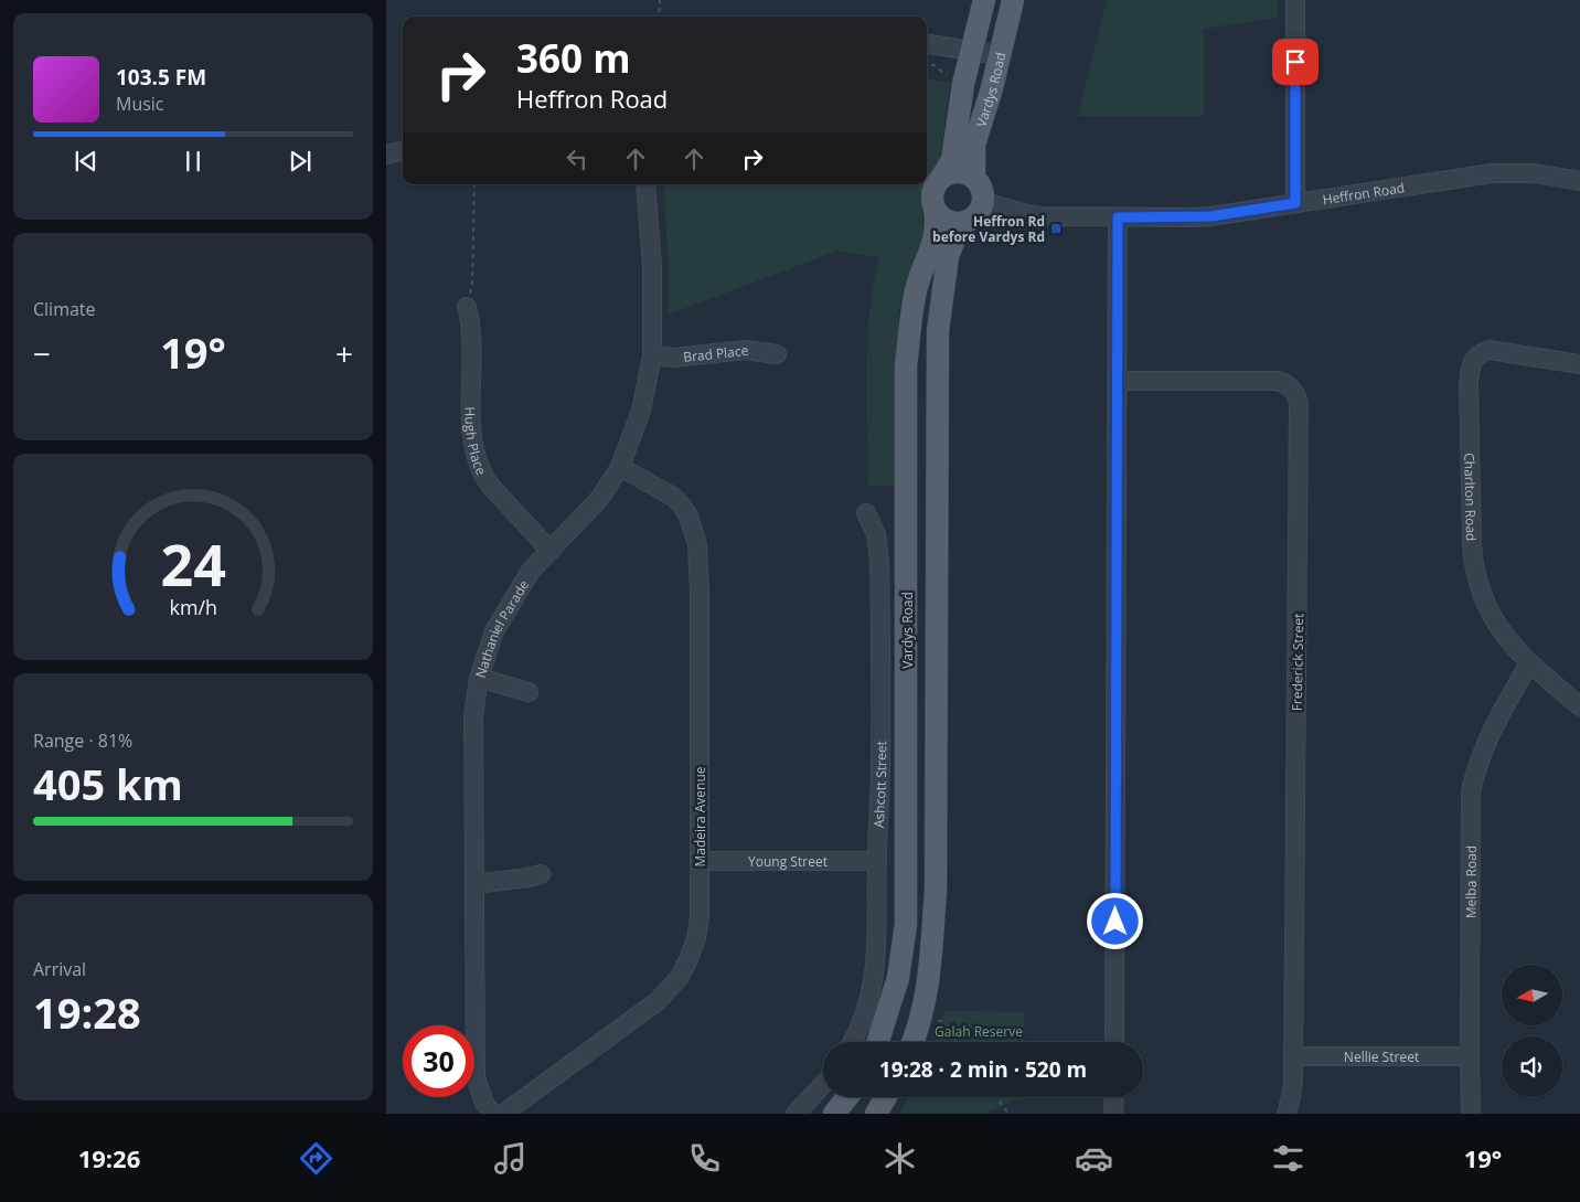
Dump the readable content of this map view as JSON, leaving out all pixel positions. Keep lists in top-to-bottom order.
{
  "streets": {
    "main road": ["Vardys Road"],
    "street": [
      "Heffron Road",
      "Brad Place",
      "Hugh Place",
      "Charlton Road",
      "Nathaniel Parade",
      "Frederick Street",
      "Ashcott Street",
      "Madeira Avenue",
      "Young Street",
      "Melba Road",
      "Nellie Street"
    ]
  },
  "crossings": [
    ["Vardys Road", "Heffron Road"],
    ["Brad Place", "Nathaniel Parade"],
    ["Hugh Place", "Nathaniel Parade"],
    ["Charlton Road", "Melba Road"],
    ["Nathaniel Parade", "Madeira Avenue"],
    ["Frederick Street", "Nellie Street"],
    ["Ashcott Street", "Young Street"],
    ["Madeira Avenue", "Young Street"],
    ["Melba Road", "Nellie Street"]
  ],
  "parks": ["Galah Reserve"],
  "places": {
    "transit": ["Heffron Rd before Vardys Rd"]
  },
  "north": "left",
  "page": {
    "turn": ["360 m", "Heffron Road"],
    "song": ["103.5 FM", "Music"],
    "tile": [
      "Climate",
      ["Range · 81%", "405 km"],
      ["Arrival", "19:28"]
    ],
    "heat": ["−", "19°", "+"],
    "limit": "30",
    "trip": "19:28 · 2 min · 520 m",
    "tabs": ["19:26", "19°"],
    "gauge": ["24", "km/h"]
  }
}
